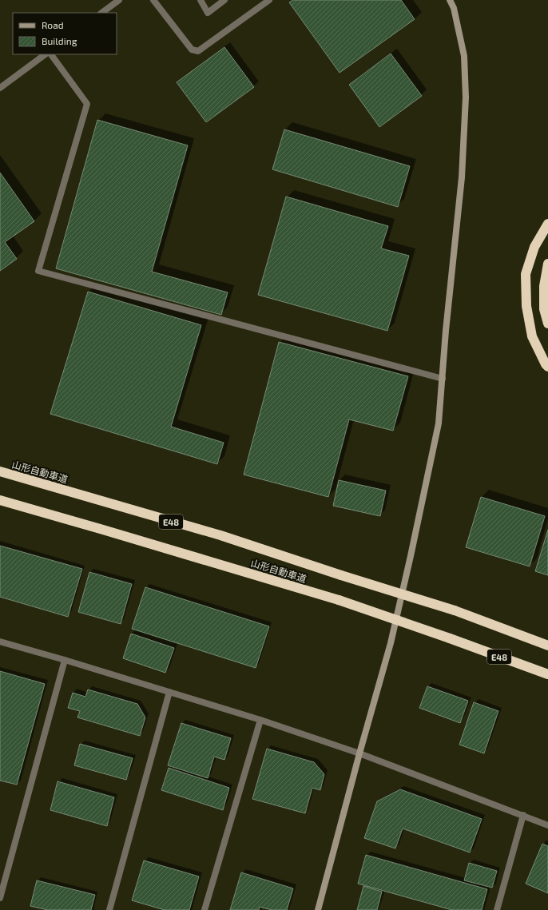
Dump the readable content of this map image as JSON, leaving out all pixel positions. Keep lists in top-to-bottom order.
{
  "streets": {
    "highway": ["山形自動車道", "E48"]
  },
  "legend": ["Road", "Building"]
}
